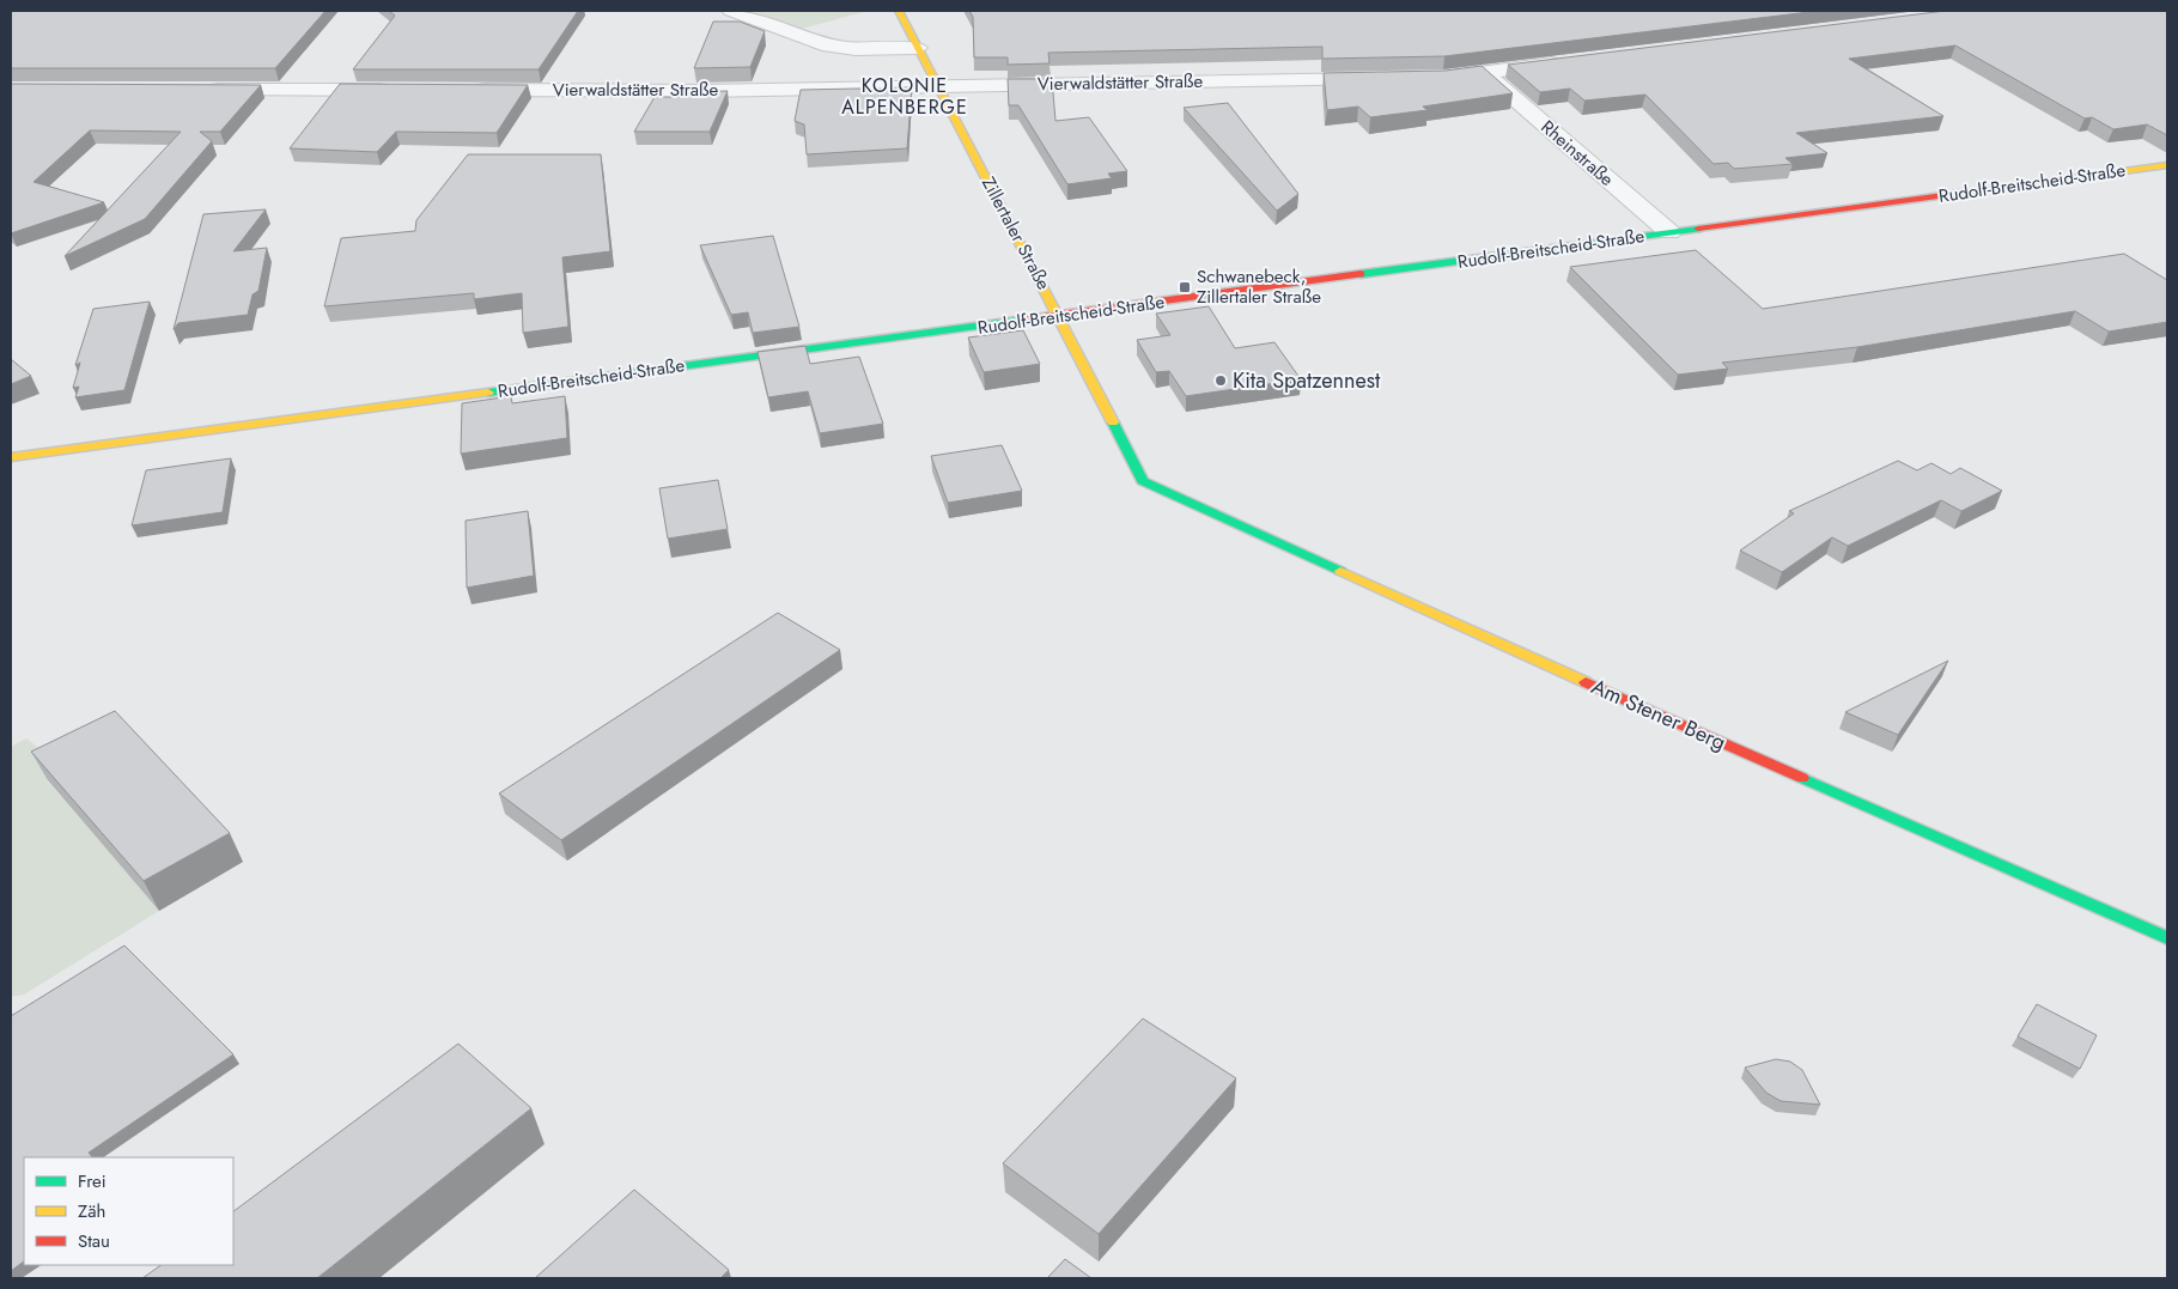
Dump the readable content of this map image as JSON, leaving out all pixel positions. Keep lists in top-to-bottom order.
{
  "streets": {
    "street": [
      "Vierwaldstätter Straße",
      "Rheinstraße",
      "Rudolf-Breitscheid-Straße",
      "Zillertaler Straße",
      "Am Stener Berg"
    ]
  },
  "crossings": [
    ["Vierwaldstätter Straße", "Zillertaler Straße"],
    ["Rheinstraße", "Rudolf-Breitscheid-Straße"],
    ["Rudolf-Breitscheid-Straße", "Zillertaler Straße"],
    ["Zillertaler Straße", "Am Stener Berg"]
  ],
  "districts": ["KOLONIE ALPENBERGE"],
  "places": {
    "transit": ["Schwanebeck, Zillertaler Straße"],
    "other": ["Kita Spatzennest"]
  },
  "legend": ["Frei", "Zäh", "Stau"]
}
